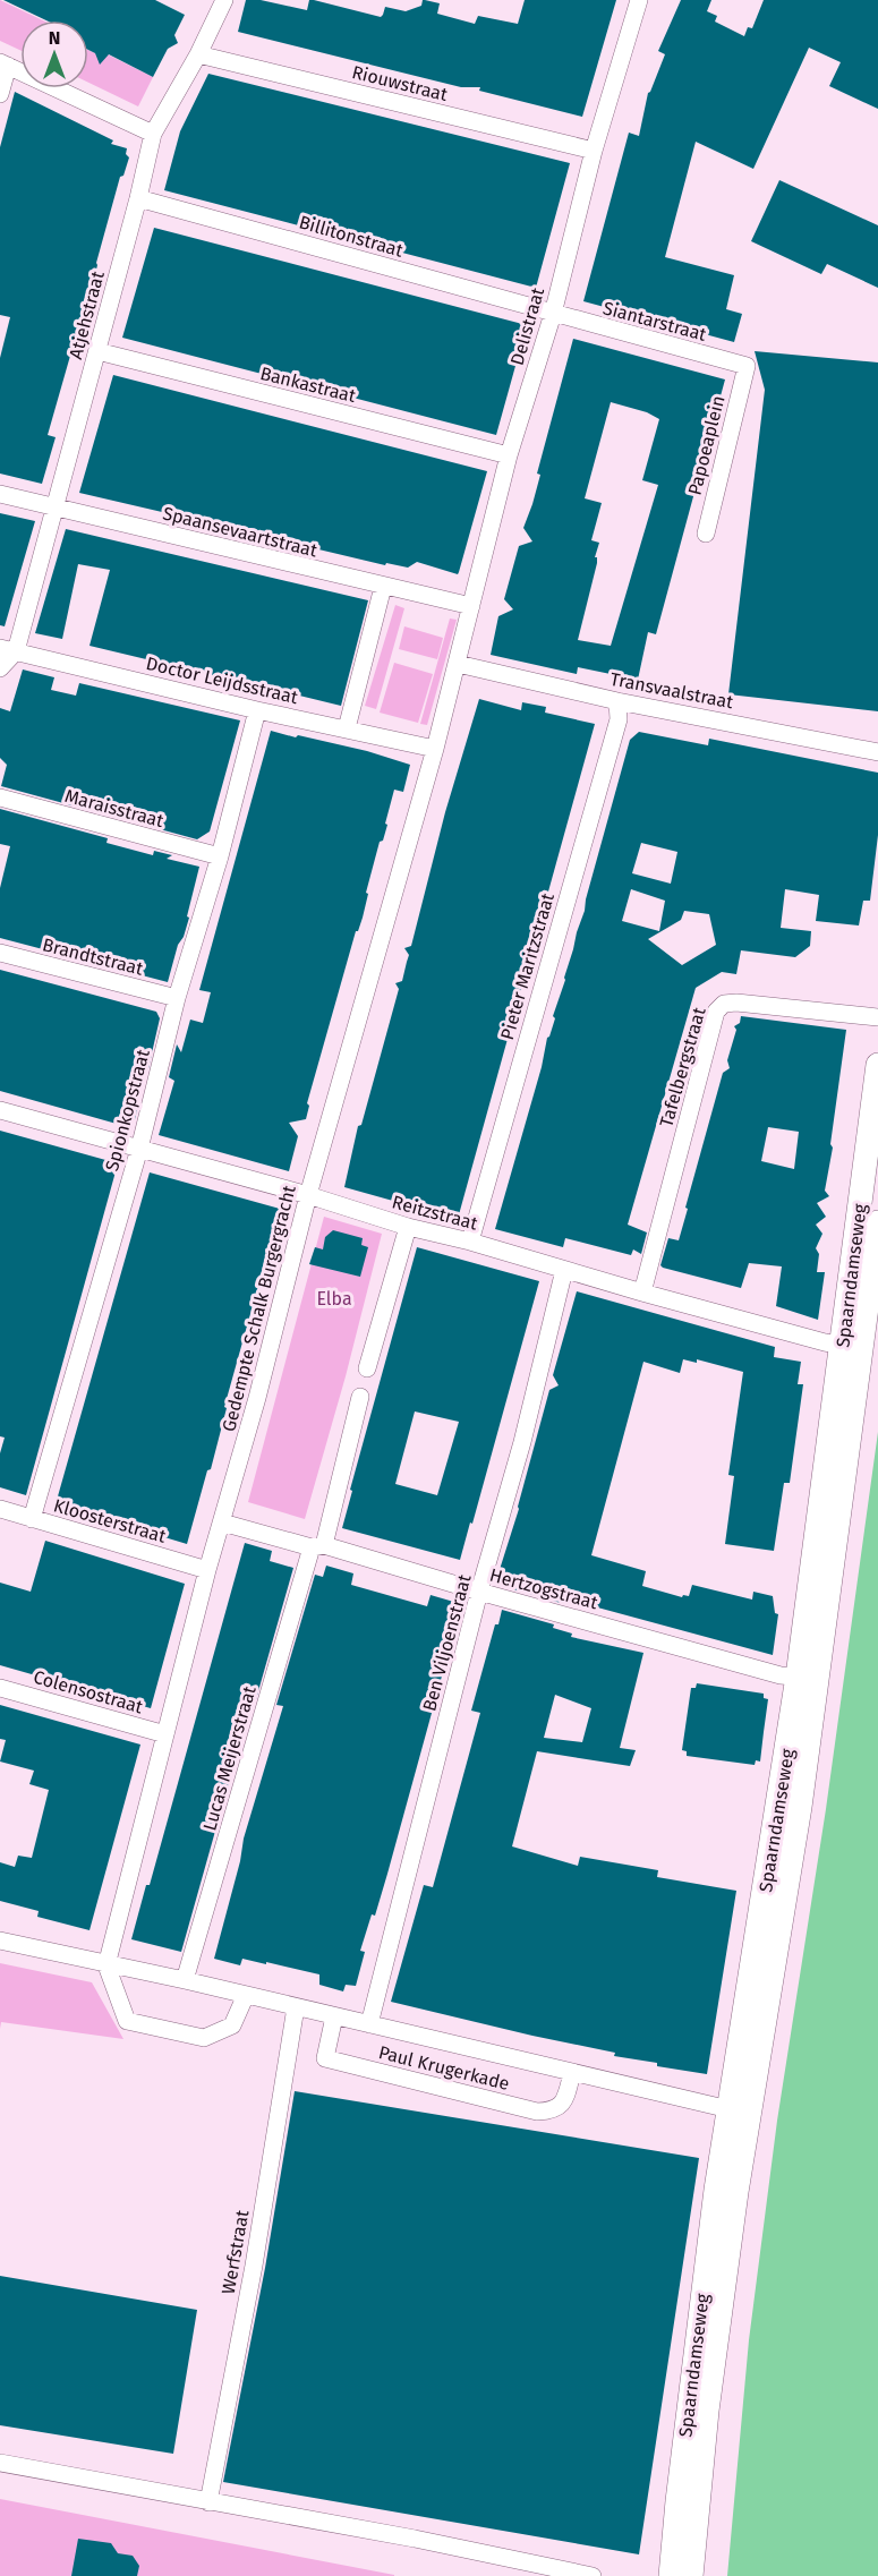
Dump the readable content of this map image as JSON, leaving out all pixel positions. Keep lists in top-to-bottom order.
{
  "streets": {
    "main road": ["Spaarndamseweg"],
    "street": [
      "Riouwstraat",
      "Billitonstraat",
      "Atjehstraat",
      "Siantarstraat",
      "Delistraat",
      "Bankastraat",
      "Papoeaplein",
      "Spaansevaartstraat",
      "Doctor Leijdsstraat",
      "Transvaalstraat",
      "Maraisstraat",
      "Brandtstraat",
      "Pieter Maritzstraat",
      "Tafelbergstraat",
      "Spionkopstraat",
      "Reitzstraat",
      "Gedempte Schalk Burgergracht",
      "Kloosterstraat",
      "Hertzogstraat",
      "Ben Viljoenstraat",
      "Colensostraat",
      "Lucas Meijerstraat",
      "Paul Krugerkade",
      "Werfstraat"
    ]
  },
  "crossings": [
    ["Riouwstraat", "Atjehstraat"],
    ["Riouwstraat", "Delistraat"],
    ["Billitonstraat", "Atjehstraat"],
    ["Billitonstraat", "Siantarstraat"],
    ["Billitonstraat", "Delistraat"],
    ["Atjehstraat", "Bankastraat"],
    ["Atjehstraat", "Spaansevaartstraat"],
    ["Atjehstraat", "Doctor Leijdsstraat"],
    ["Siantarstraat", "Delistraat"],
    ["Siantarstraat", "Papoeaplein"],
    ["Delistraat", "Bankastraat"],
    ["Delistraat", "Spaansevaartstraat"],
    ["Delistraat", "Transvaalstraat"],
    ["Delistraat", "Gedempte Schalk Burgergracht"],
    ["Doctor Leijdsstraat", "Spionkopstraat"],
    ["Doctor Leijdsstraat", "Gedempte Schalk Burgergracht"],
    ["Transvaalstraat", "Pieter Maritzstraat"],
    ["Transvaalstraat", "Gedempte Schalk Burgergracht"],
    ["Maraisstraat", "Spionkopstraat"],
    ["Brandtstraat", "Spionkopstraat"],
    ["Pieter Maritzstraat", "Reitzstraat"],
    ["Tafelbergstraat", "Reitzstraat"],
    ["Spionkopstraat", "Reitzstraat"],
    ["Spionkopstraat", "Kloosterstraat"],
    ["Reitzstraat", "Spaarndamseweg"],
    ["Reitzstraat", "Gedempte Schalk Burgergracht"],
    ["Reitzstraat", "Ben Viljoenstraat"],
    ["Spaarndamseweg", "Hertzogstraat"],
    ["Spaarndamseweg", "Paul Krugerkade"],
    ["Gedempte Schalk Burgergracht", "Kloosterstraat"],
    ["Gedempte Schalk Burgergracht", "Hertzogstraat"],
    ["Gedempte Schalk Burgergracht", "Colensostraat"],
    ["Gedempte Schalk Burgergracht", "Paul Krugerkade"],
    ["Hertzogstraat", "Ben Viljoenstraat"],
    ["Hertzogstraat", "Lucas Meijerstraat"],
    ["Ben Viljoenstraat", "Paul Krugerkade"],
    ["Lucas Meijerstraat", "Paul Krugerkade"],
    ["Paul Krugerkade", "Werfstraat"]
  ],
  "parks": ["Elba"],
  "north": "top"
}
